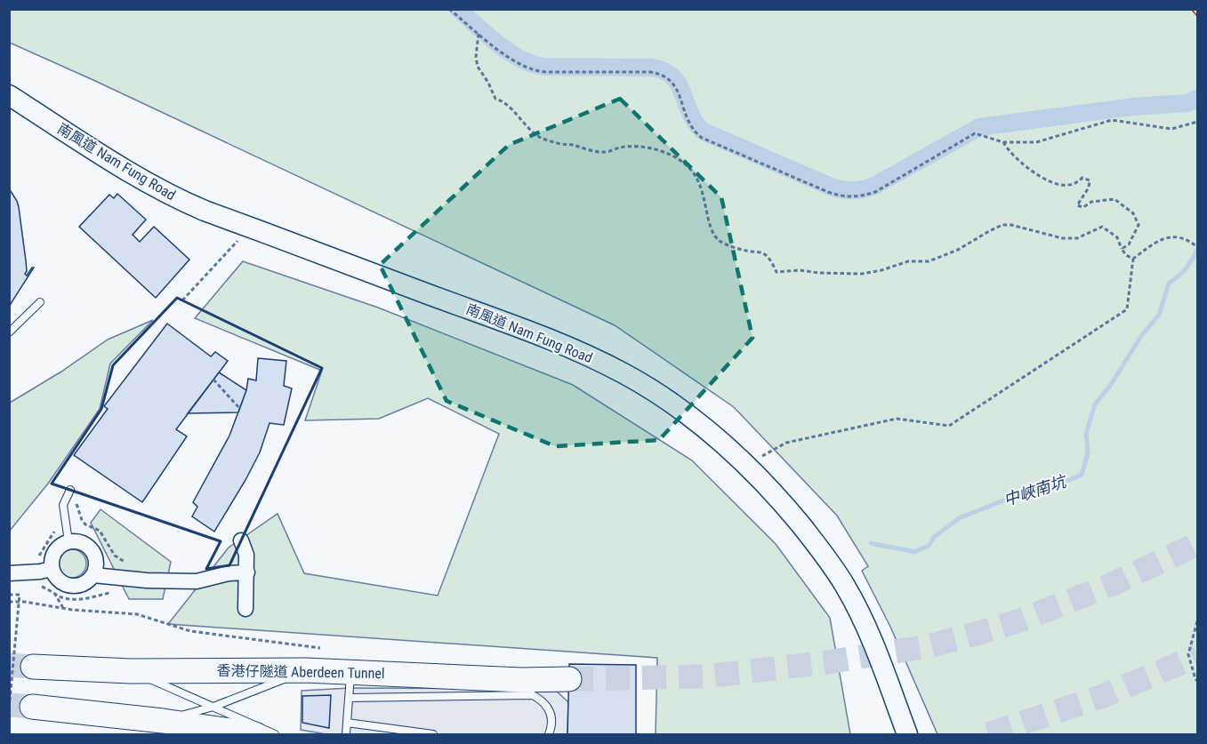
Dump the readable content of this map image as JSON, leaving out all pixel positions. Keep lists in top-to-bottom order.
{
  "streets": {
    "highway": ["香港仔隧道 Aberdeen Tunnel"],
    "main road": ["南風道 Nam Fung Road"]
  },
  "water": ["中峽南坑"]
}
